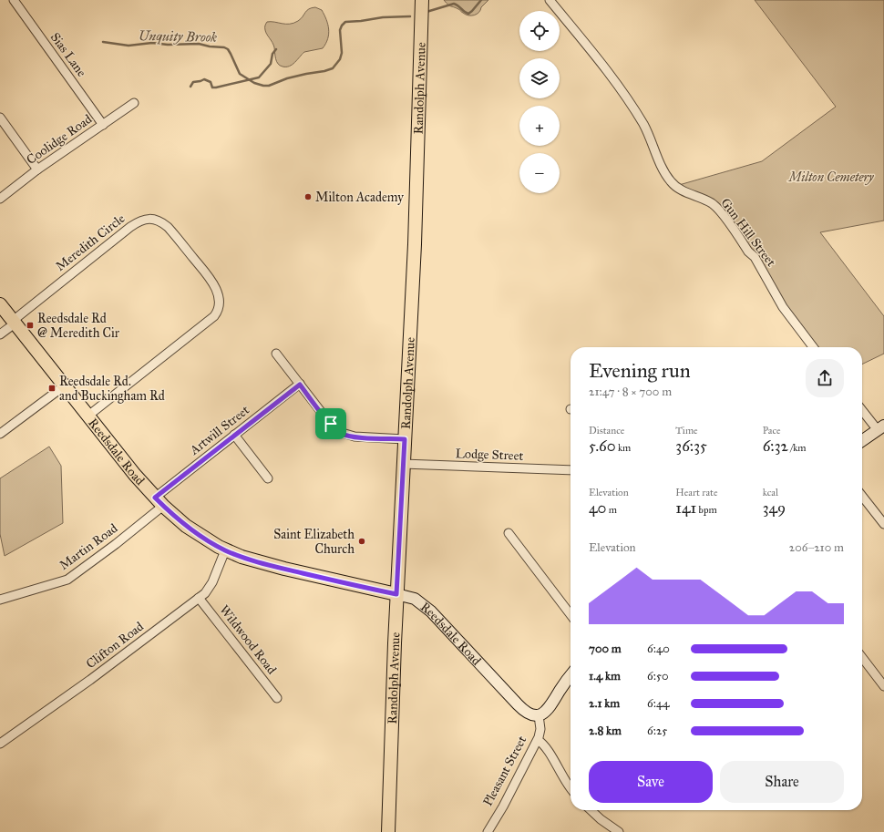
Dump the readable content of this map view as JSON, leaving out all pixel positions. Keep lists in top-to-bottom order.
{
  "streets": {
    "main road": ["Randolph Avenue", "Reedsdale Road"],
    "street": [
      "Sias Lane",
      "Coolidge Road",
      "Gun Hill Street",
      "Meredith Circle",
      "Artwill Street",
      "Lodge Street",
      "Martin Road",
      "Wildwood Road",
      "Clifton Road",
      "Pleasant Street"
    ]
  },
  "crossings": [
    ["Sias Lane", "Coolidge Road"],
    ["Randolph Avenue", "Reedsdale Road"],
    ["Randolph Avenue", "Lodge Street"],
    ["Meredith Circle", "Reedsdale Road"],
    ["Artwill Street", "Reedsdale Road"],
    ["Artwill Street", "Martin Road"],
    ["Reedsdale Road", "Martin Road"],
    ["Reedsdale Road", "Clifton Road"],
    ["Reedsdale Road", "Pleasant Street"],
    ["Wildwood Road", "Clifton Road"]
  ],
  "water": ["Unquity Brook"],
  "parks": ["Milton Cemetery"],
  "places": {
    "other": ["Milton Academy", "Saint Elizabeth Church"],
    "transit": ["Reedsdale Rd @ Meredith Cir", "Reedsdale Rd. and Buckingham Rd"]
  },
  "page": {
    "map_buttons": ["+", "−"],
    "heading": ["Evening run", "21:47 · 8 × 700 m"],
    "stats": [
      ["Distance", "5.60 km"],
      ["Time", "36:35"],
      ["Pace", "6:32 /km"],
      ["Elevation", "40 m"],
      ["Heart rate", "141 bpm"],
      ["kcal", "349"]
    ],
    "chart": ["Elevation", "206–210 m"],
    "list": [
      {
        "name": "700 m",
        "note": "6:40"
      },
      {
        "name": "1.4 km",
        "note": "6:50"
      },
      {
        "name": "2.1 km",
        "note": "6:44"
      },
      {
        "name": "2.8 km",
        "note": "6:25"
      }
    ],
    "buttons": ["Save", "Share"]
  }
}
